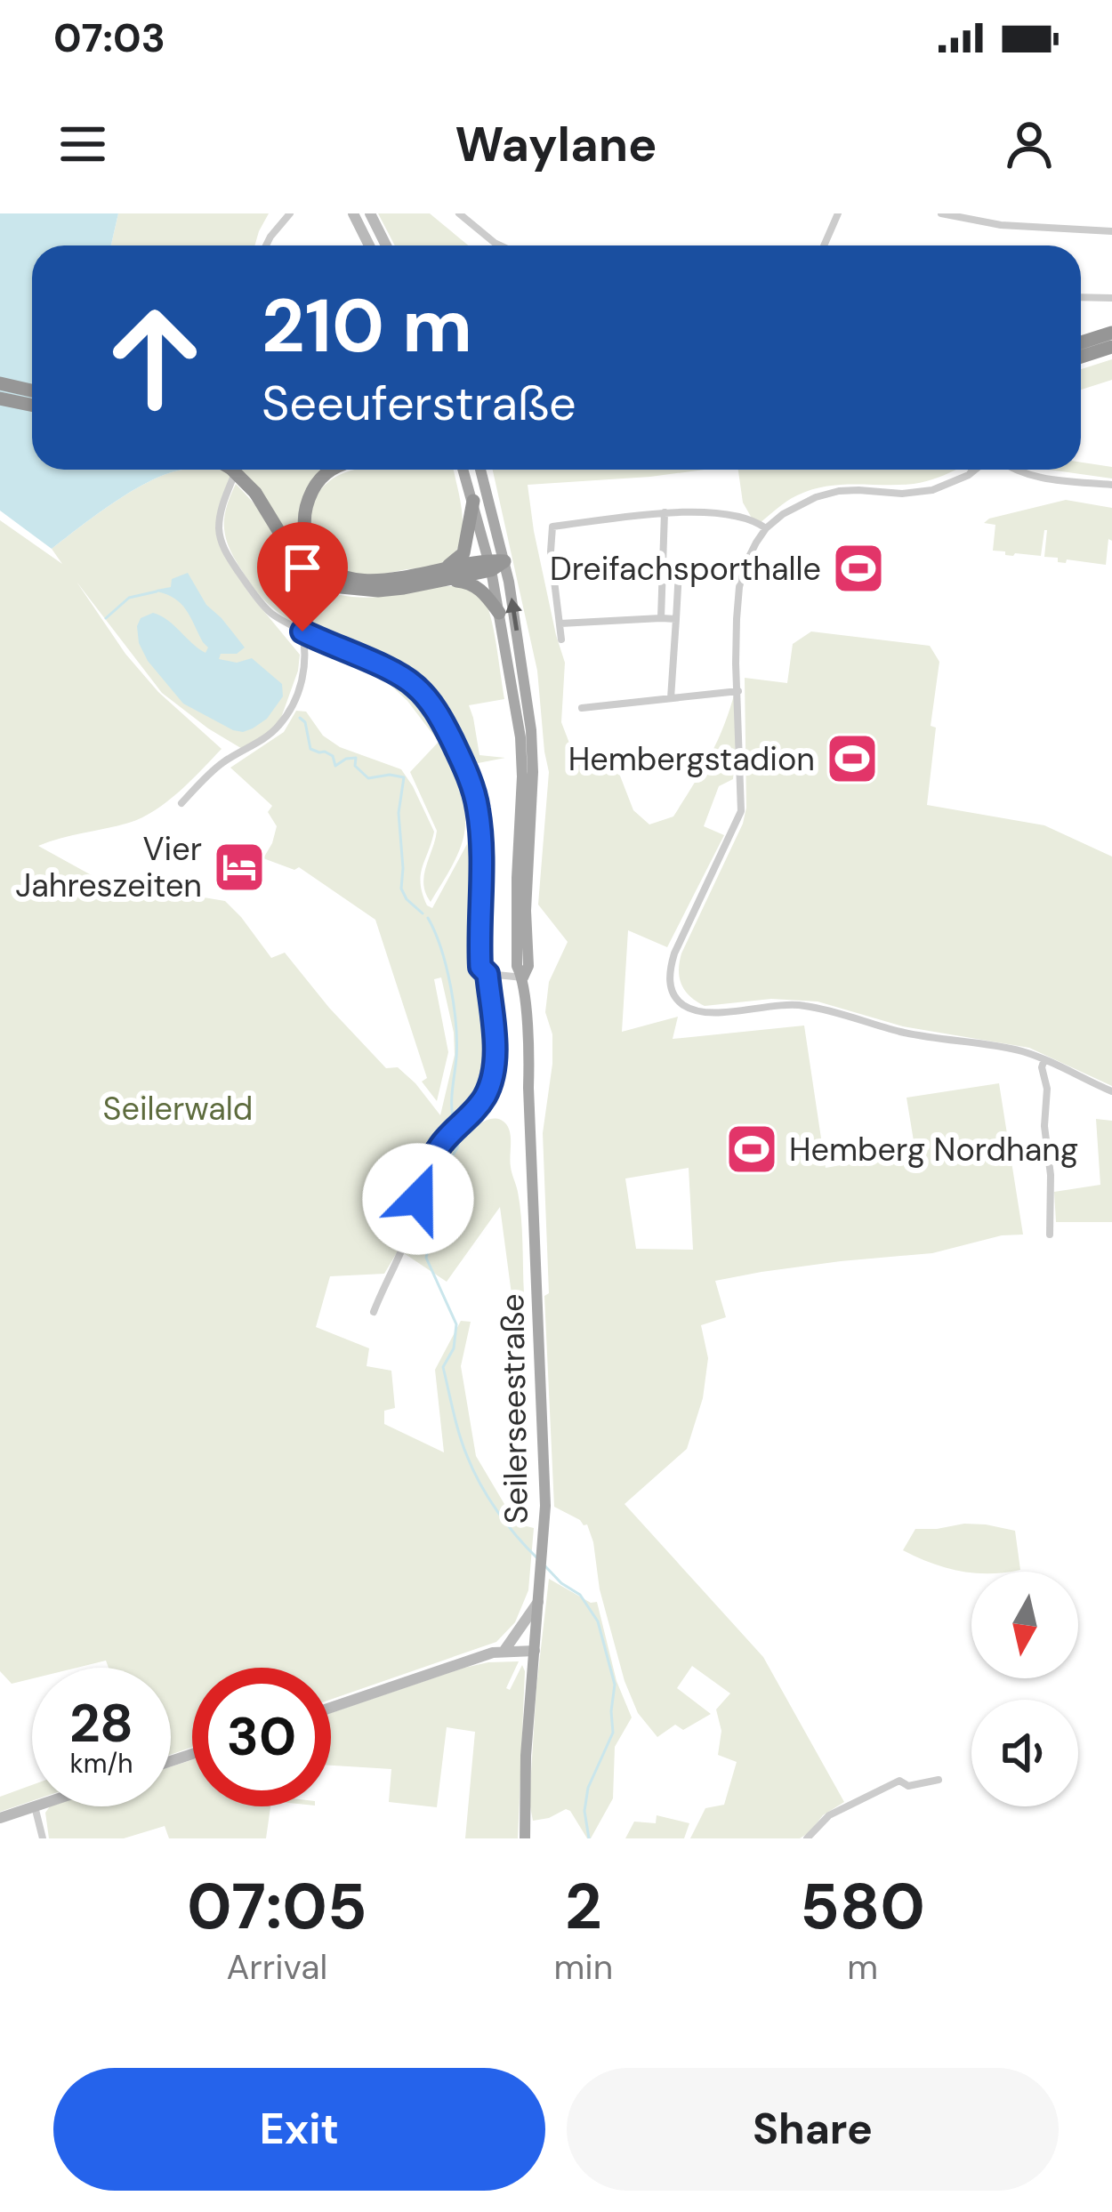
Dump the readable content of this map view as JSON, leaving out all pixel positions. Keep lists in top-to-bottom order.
{
  "streets": {
    "main road": ["Seilerseestraße"]
  },
  "parks": ["Seilerwald"],
  "places": {
    "sports": ["Dreifachsporthalle", "Hembergstadion", "Hemberg Nordhang"],
    "hotel": ["Vier Jahreszeiten"]
  },
  "north": "bottom",
  "page": {
    "status": "07:03",
    "header": "Waylane",
    "turn": ["210 m", "Seeuferstraße"],
    "speed": "28 km/h",
    "limit": "30",
    "eta": [
      "07:05",
      "Arrival",
      "2",
      "min",
      "580",
      "m"
    ],
    "buttons": ["Exit", "Share"]
  }
}
